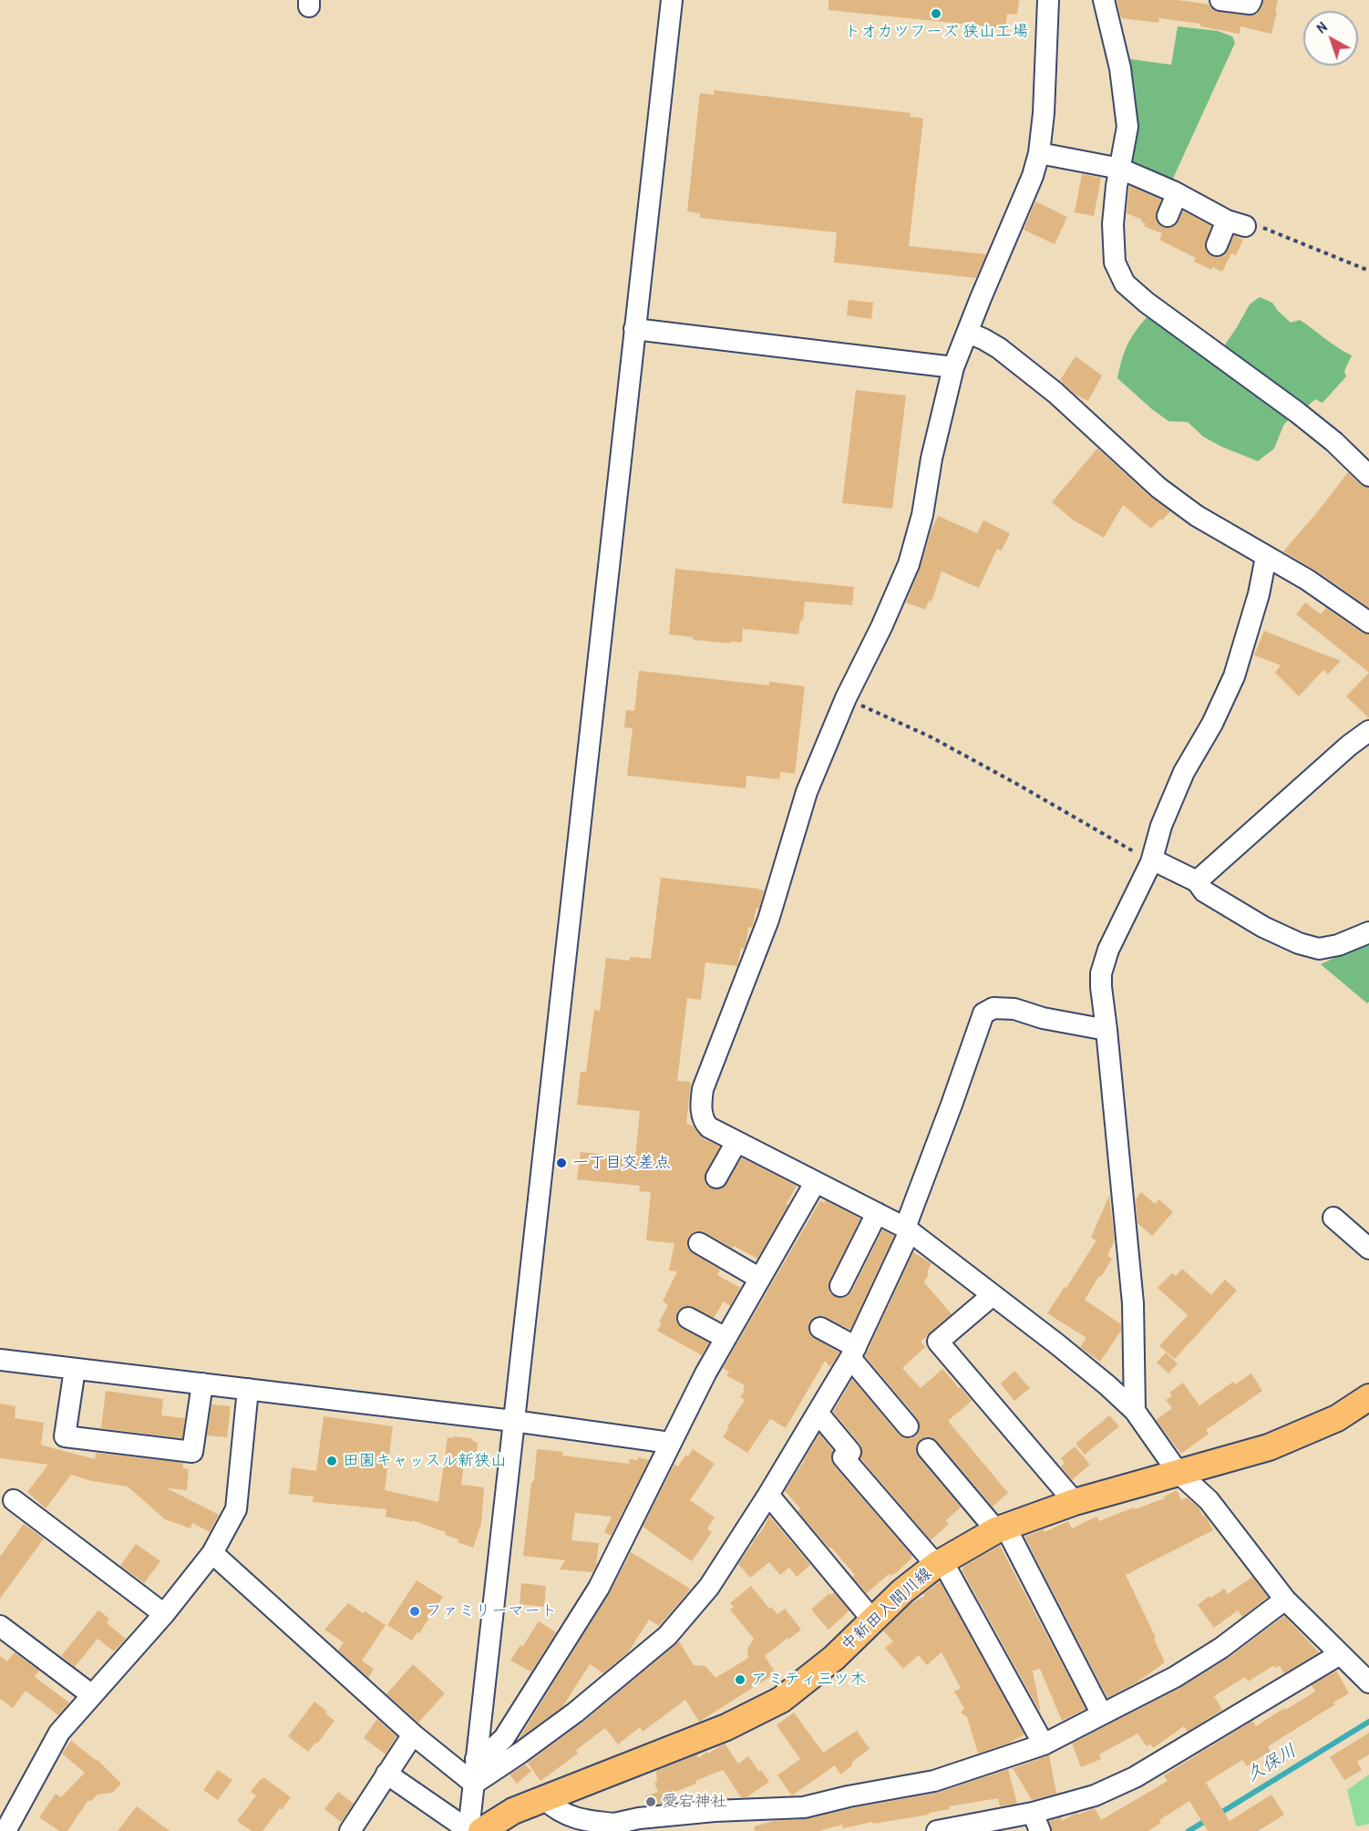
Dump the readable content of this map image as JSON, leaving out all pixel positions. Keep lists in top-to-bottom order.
{
  "streets": {
    "main road": ["中新田入間川線"]
  },
  "water": ["久保川"],
  "places": [
    "トオカツフーズ 狭山工場",
    "一丁目交差点",
    "田園キャッスル新狭山",
    "ファミリーマート",
    "アミティ三ツ木",
    "愛宕神社"
  ],
  "north": "top left"
}
